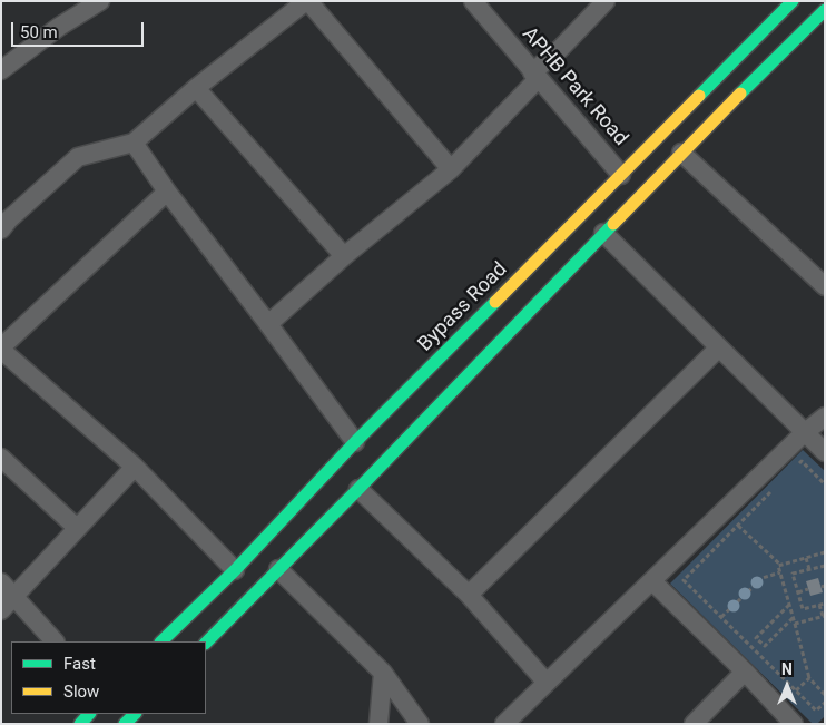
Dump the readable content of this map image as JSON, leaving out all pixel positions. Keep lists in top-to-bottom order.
{
  "streets": {
    "main road": ["Bypass Road"],
    "street": ["APHB Park Road"]
  },
  "crossings": [
    ["APHB Park Road", "Bypass Road"]
  ],
  "legend": ["Fast", "Slow"],
  "scale_bar": "50 m",
  "north": "top"
}
